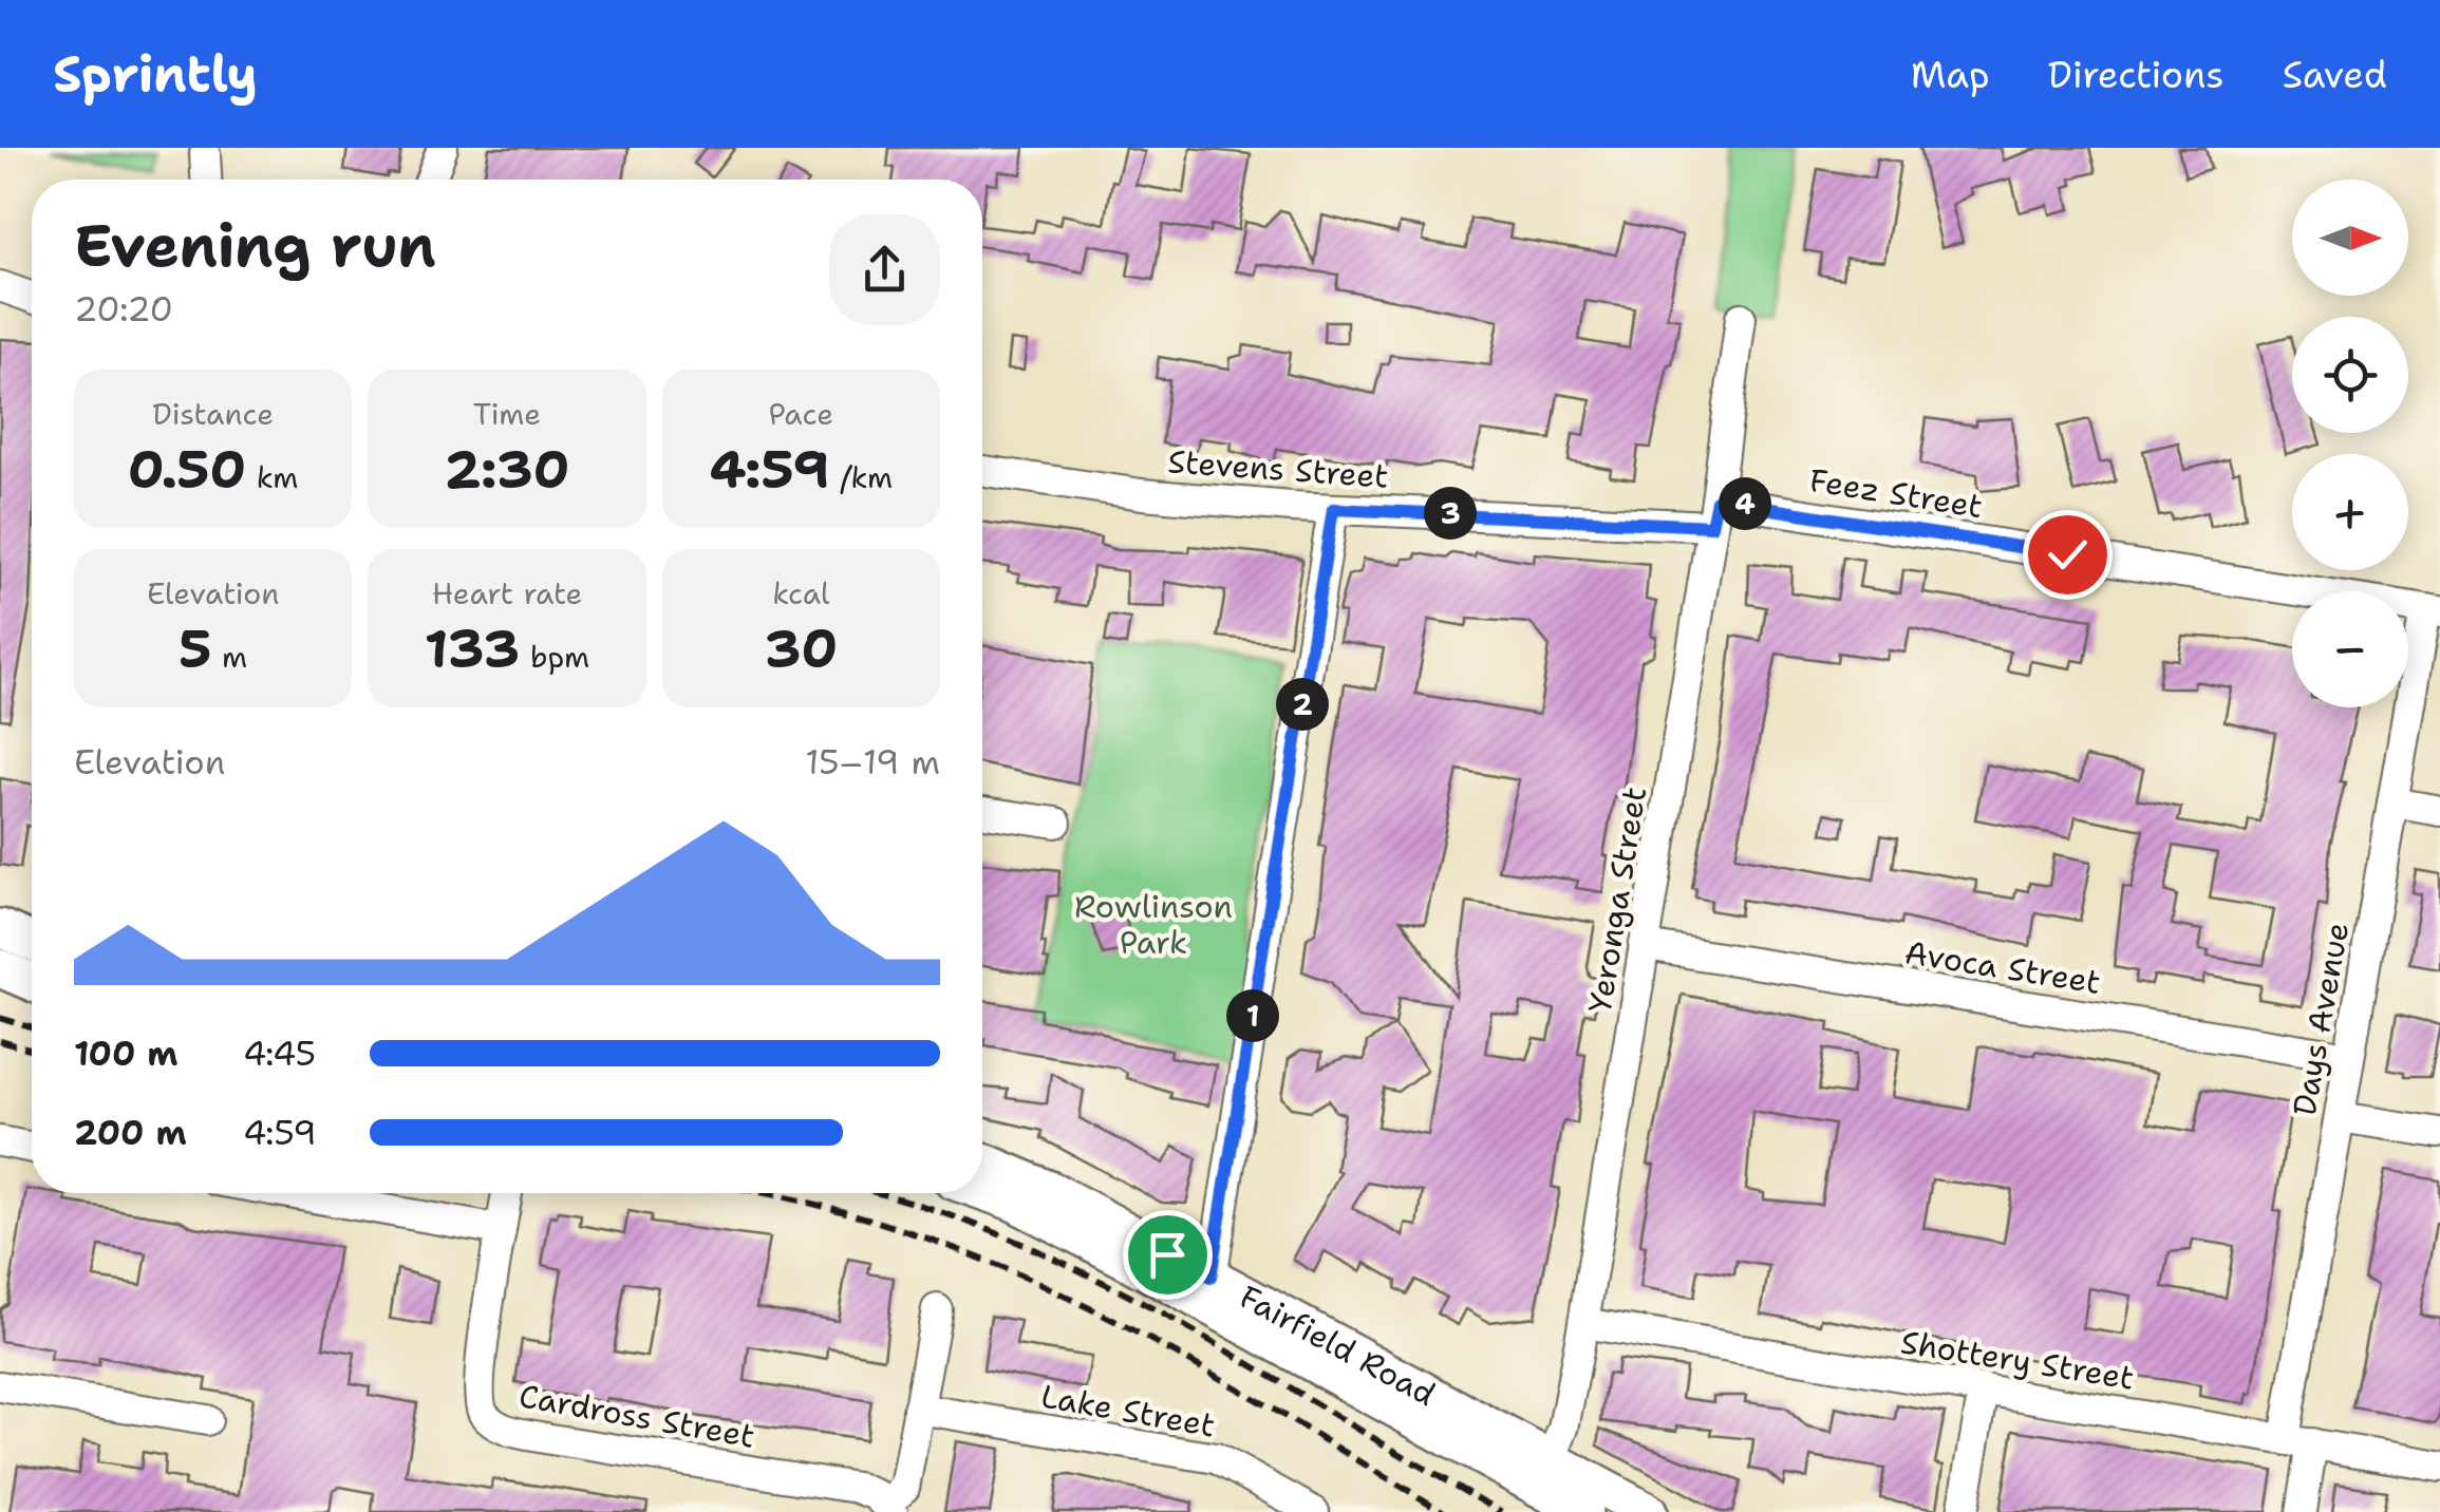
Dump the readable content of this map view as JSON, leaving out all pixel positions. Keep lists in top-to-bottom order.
{
  "streets": {
    "main road": ["Fairfield Road"],
    "street": [
      "Stevens Street",
      "Feez Street",
      "Yeronga Street",
      "Avoca Street",
      "Days Avenue",
      "Shottery Street",
      "Lake Street",
      "Cardross Street"
    ]
  },
  "crossings": [
    ["Stevens Street", "Feez Street"],
    ["Stevens Street", "Yeronga Street"],
    ["Feez Street", "Yeronga Street"],
    ["Feez Street", "Days Avenue"],
    ["Yeronga Street", "Avoca Street"],
    ["Yeronga Street", "Fairfield Road"],
    ["Yeronga Street", "Shottery Street"],
    ["Avoca Street", "Days Avenue"],
    ["Days Avenue", "Shottery Street"]
  ],
  "parks": ["Rowlinson Park"],
  "north": "right",
  "page": {
    "header": "Sprintly",
    "nav": ["Map", "Directions", "Saved"],
    "map_buttons": ["+", "−"],
    "heading": ["Evening run", "20:20"],
    "stats": [
      ["Distance", "0.50 km"],
      ["Time", "2:30"],
      ["Pace", "4:59 /km"],
      ["Elevation", "5 m"],
      ["Heart rate", "133 bpm"],
      ["kcal", "30"]
    ],
    "pins": [
      "4",
      "3",
      "2",
      "1"
    ],
    "chart": ["Elevation", "15–19 m"],
    "list": [
      {
        "name": "100 m",
        "note": "4:45"
      },
      {
        "name": "200 m",
        "note": "4:59"
      }
    ]
  }
}
